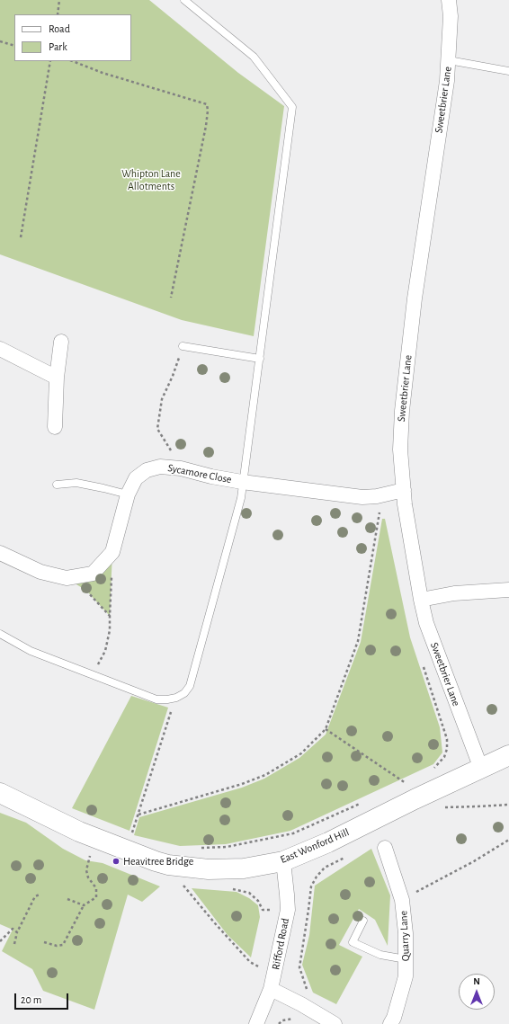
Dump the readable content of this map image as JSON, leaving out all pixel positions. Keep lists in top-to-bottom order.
{
  "streets": {
    "main road": ["East Wonford Hill"],
    "street": [
      "Sweetbrier Lane",
      "Sycamore Close",
      "Quarry Lane",
      "Rifford Road"
    ]
  },
  "crossings": [
    ["Sweetbrier Lane", "Sycamore Close"],
    ["Sweetbrier Lane", "East Wonford Hill"],
    ["East Wonford Hill", "Rifford Road"]
  ],
  "parks": ["Whipton Lane Allotments"],
  "places": ["Heavitree Bridge"],
  "legend": ["Road", "Park"],
  "scale_bar": "20 m",
  "north": "top"
}
